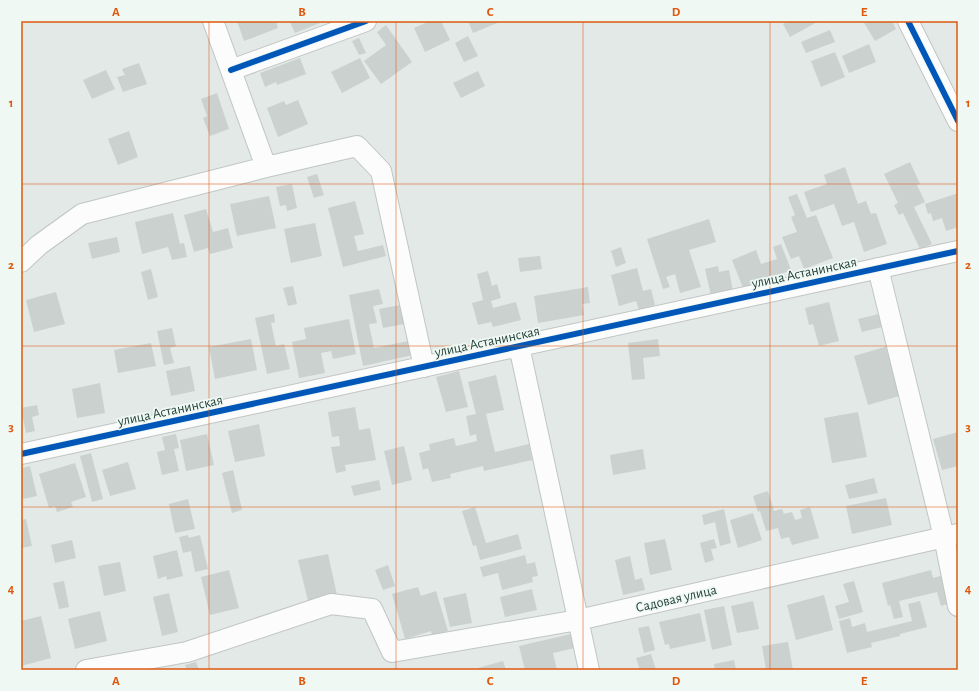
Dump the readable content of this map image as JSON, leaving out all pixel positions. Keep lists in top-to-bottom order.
{
  "streets": {
    "street": ["улица Астанинская", "Садовая улица"]
  },
  "grid": {
    "columns": [
      "A",
      "B",
      "C",
      "D",
      "E"
    ],
    "rows": [
      "1",
      "2",
      "3",
      "4"
    ]
  }
}
